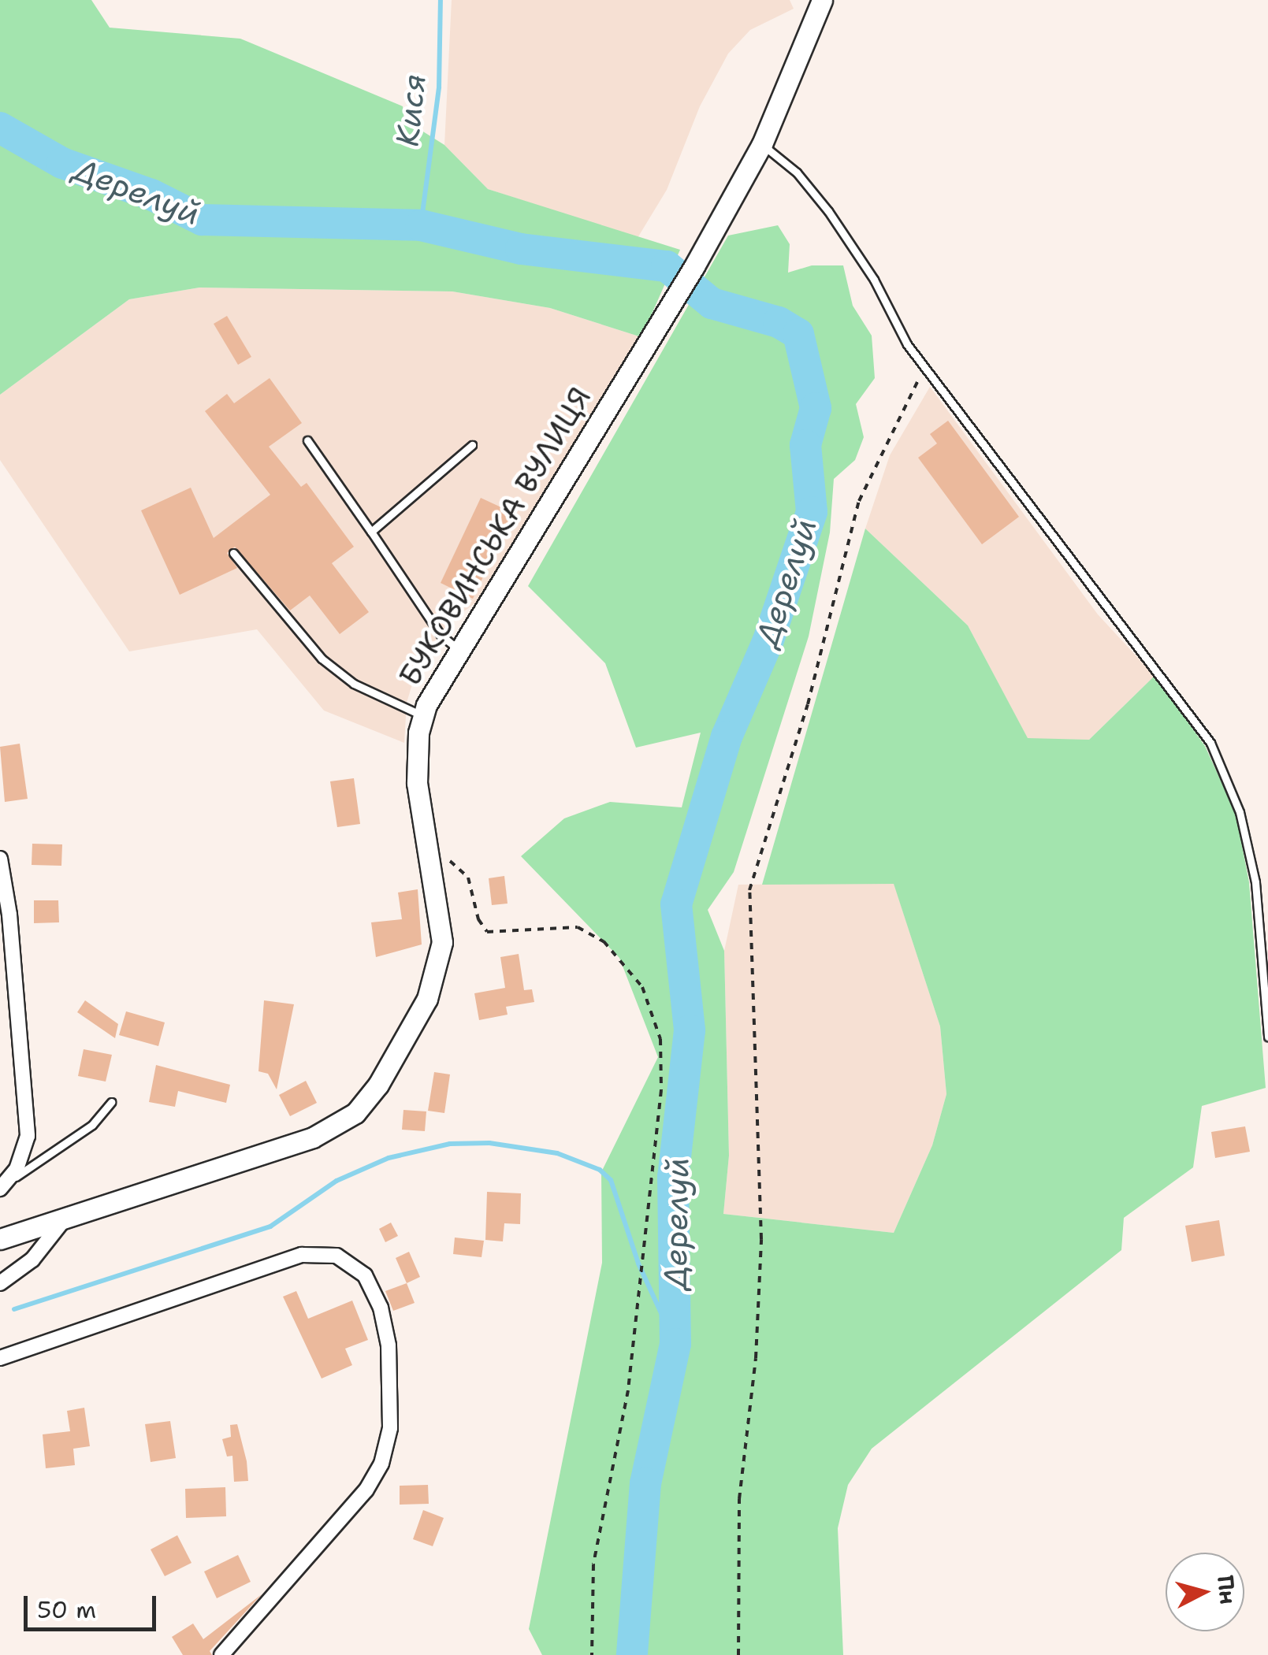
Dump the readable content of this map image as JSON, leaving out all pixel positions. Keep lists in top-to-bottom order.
{
  "streets": {
    "street": ["БУКОВИНСЬКА ВУЛИЦЯ"]
  },
  "water": ["Кися", "Дерелуй"],
  "scale_bar": "50 m",
  "north": "right"
}
